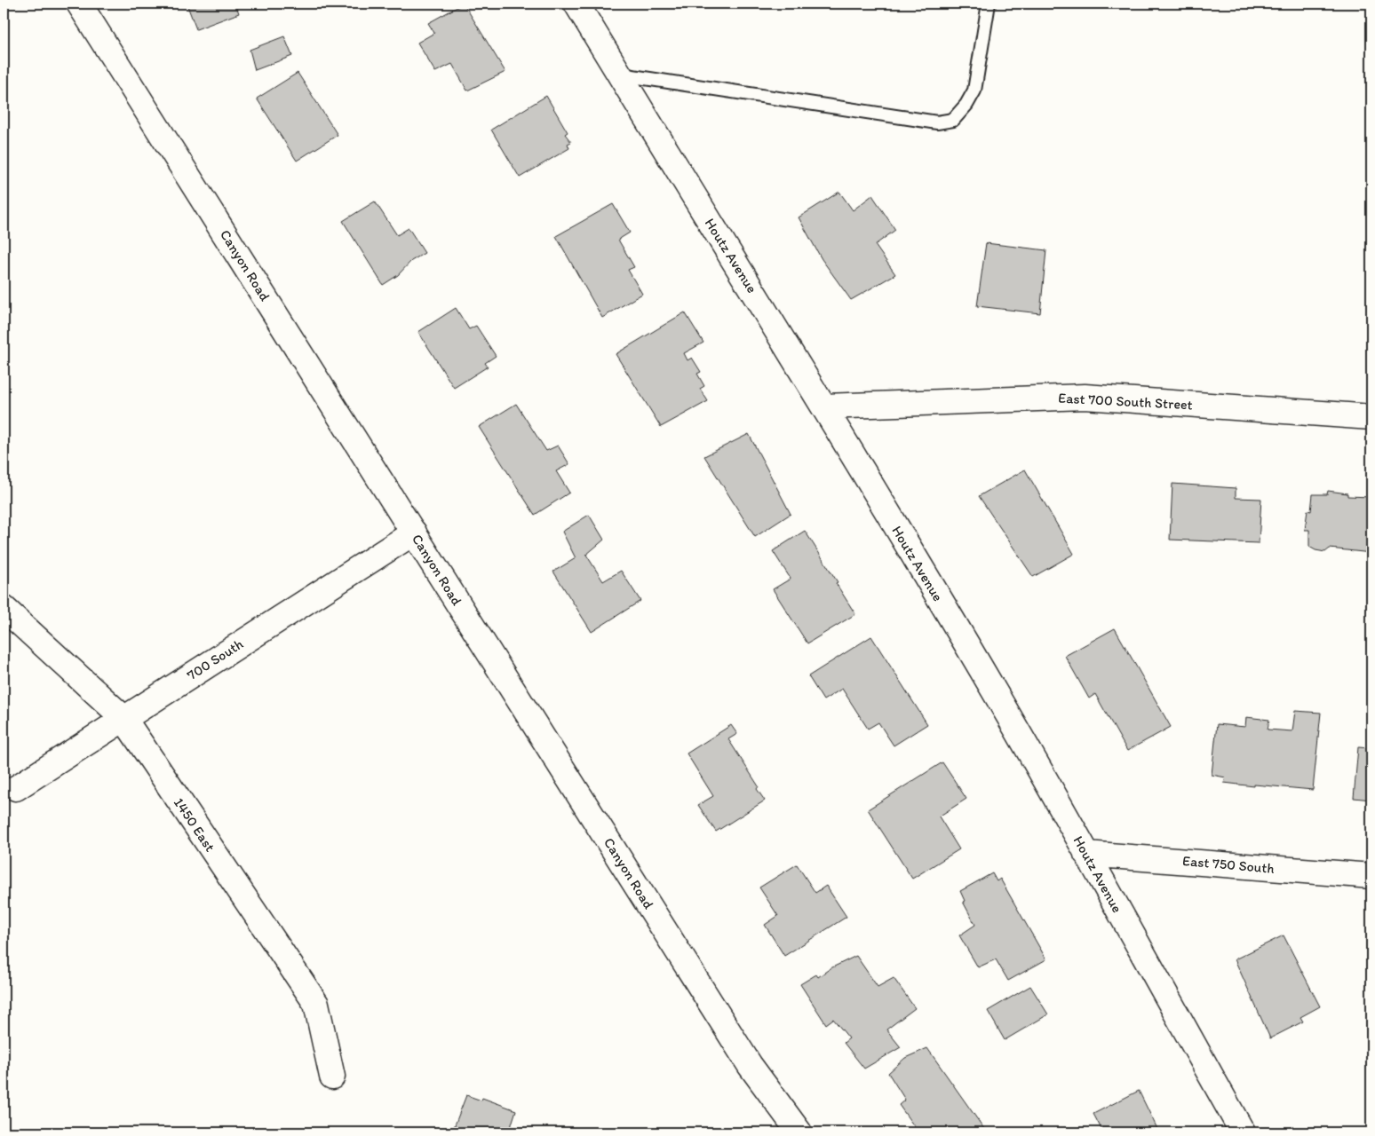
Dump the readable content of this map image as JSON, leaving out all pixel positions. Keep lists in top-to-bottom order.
{
  "streets": {
    "street": [
      "Houtz Avenue",
      "Canyon Road",
      "East 700 South Street",
      "700 South",
      "1450 East",
      "East 750 South"
    ]
  },
  "crossings": [
    ["Houtz Avenue", "East 700 South Street"],
    ["Houtz Avenue", "East 750 South"],
    ["Canyon Road", "700 South"],
    ["700 South", "1450 East"]
  ]
}
